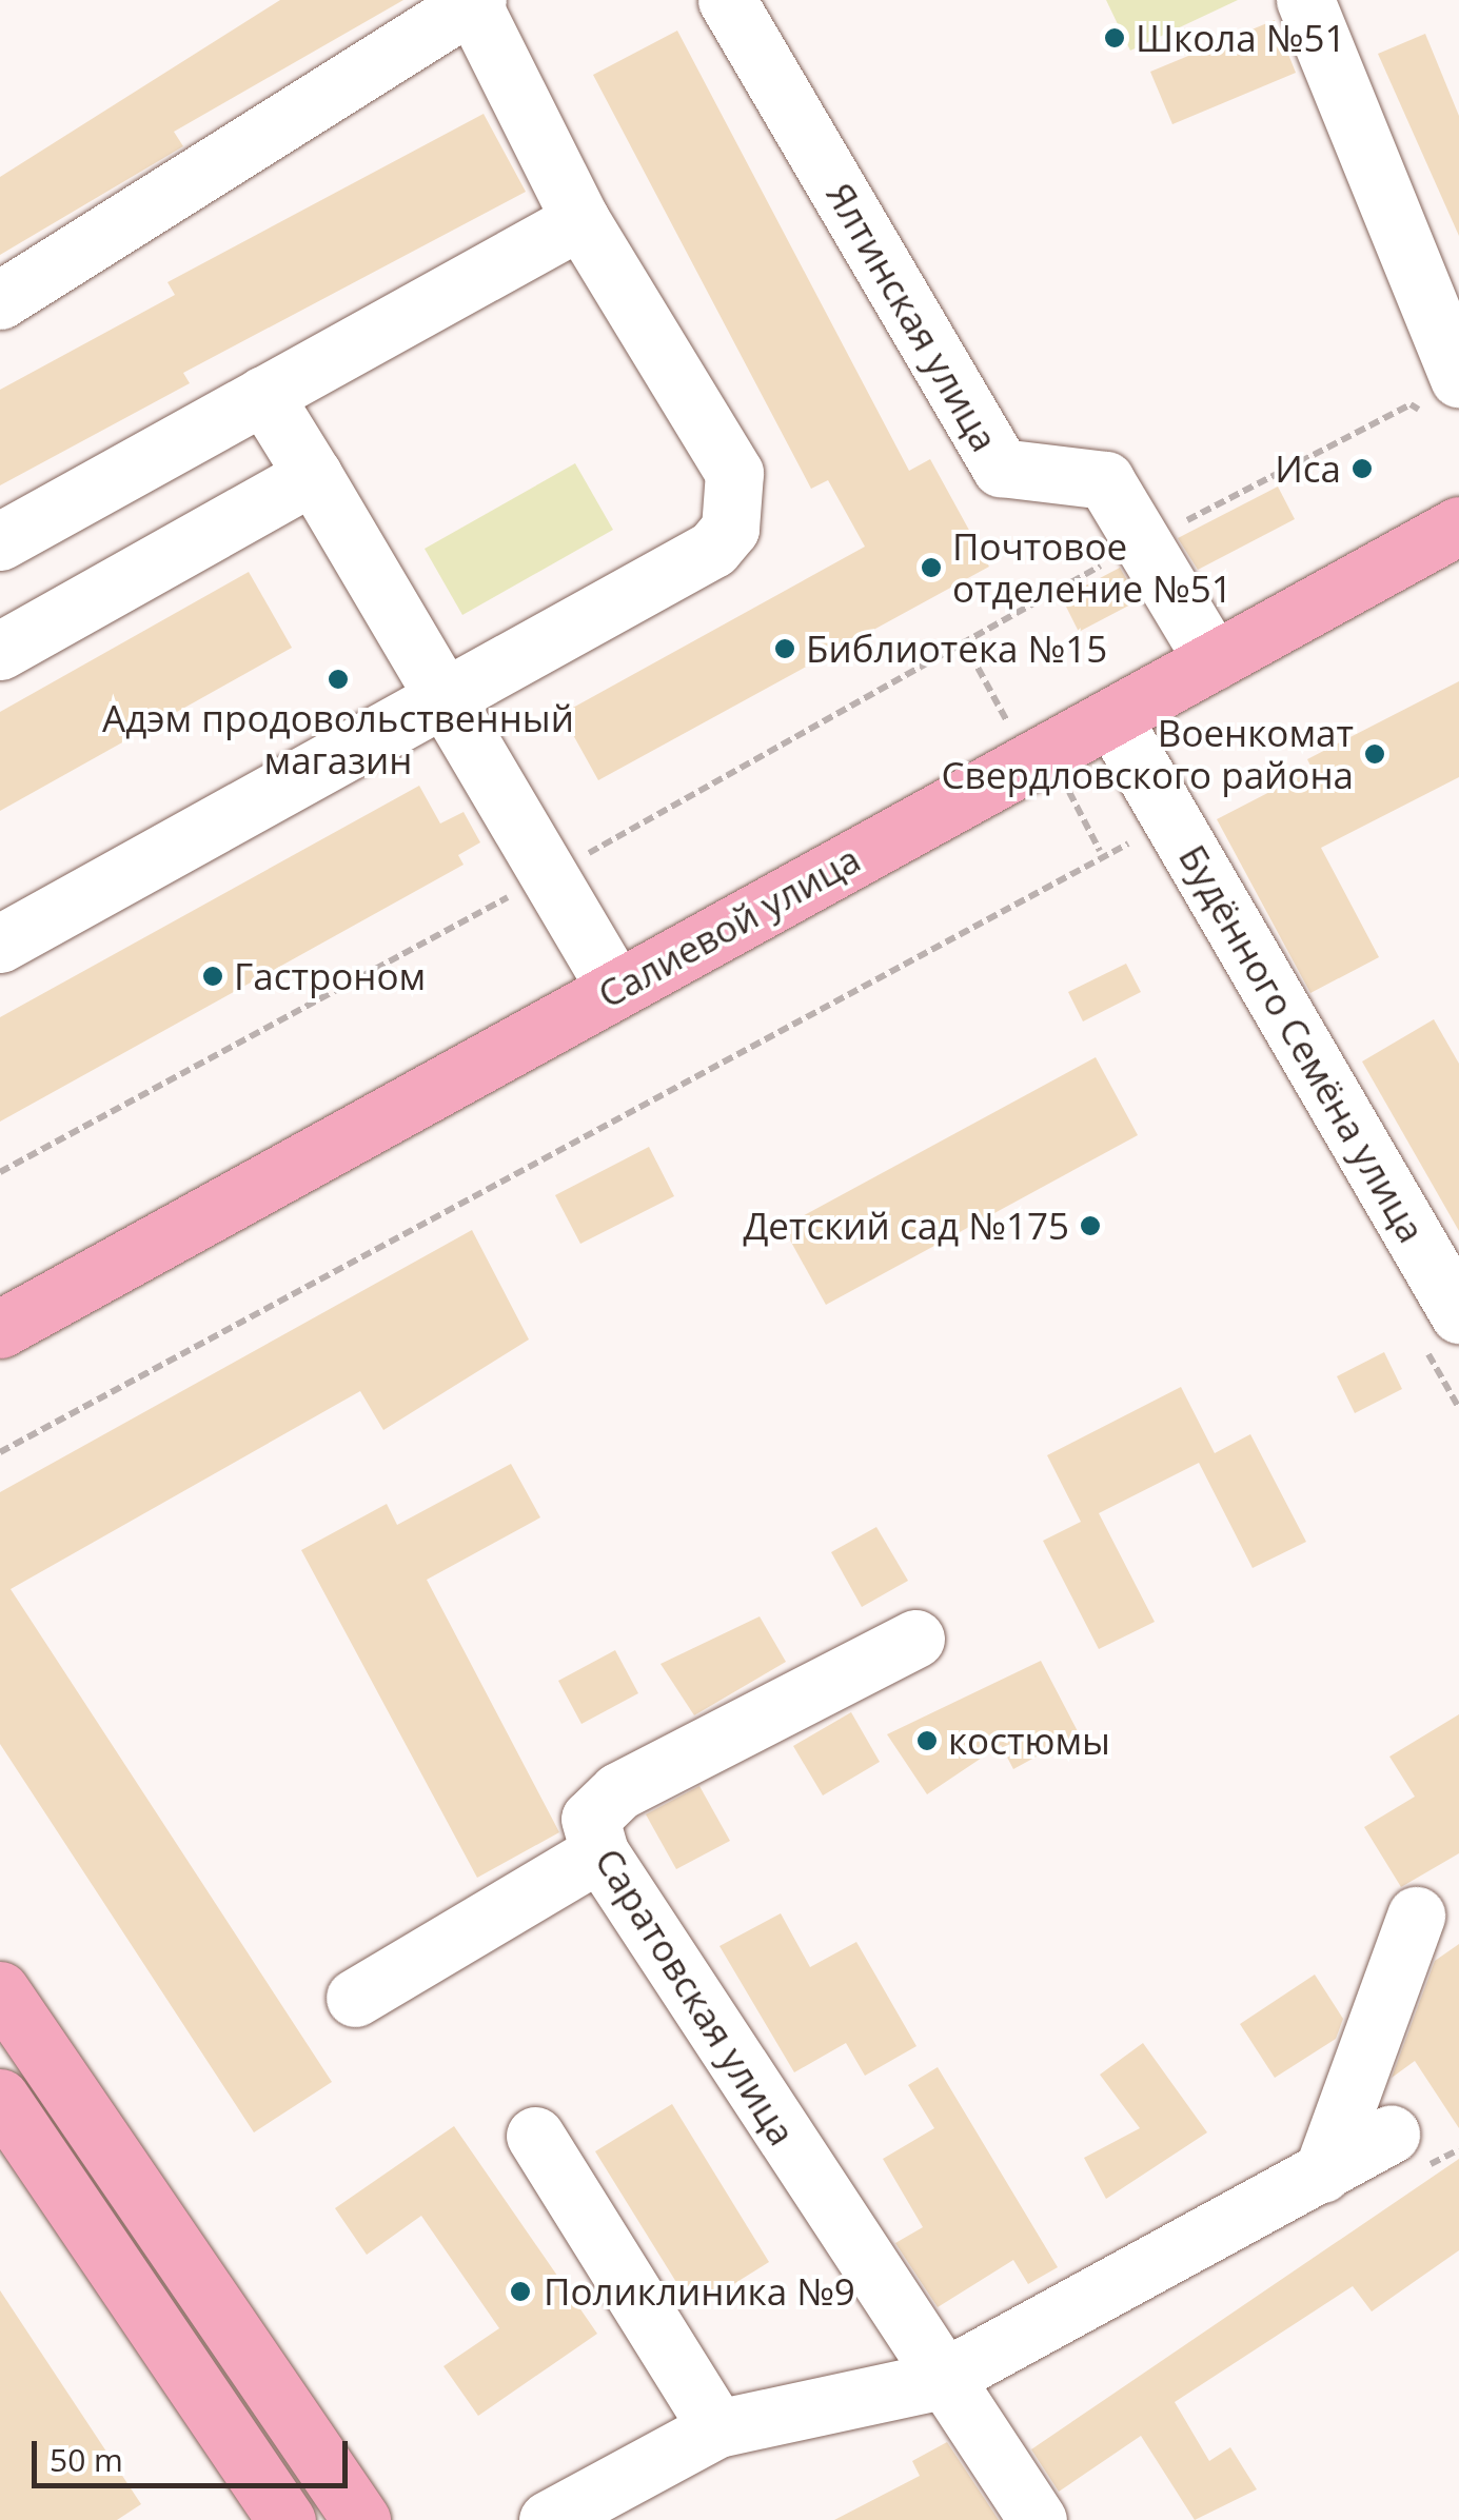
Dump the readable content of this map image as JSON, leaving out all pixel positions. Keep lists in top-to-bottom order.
{
  "streets": {
    "main road": ["Салиевой улица"],
    "street": ["Ялтинская улица", "Будённого Семёна улица", "Саратовская улица"]
  },
  "crossings": [
    ["Ялтинская улица", "Салиевой улица"],
    ["Салиевой улица", "Будённого Семёна улица"]
  ],
  "places": [
    "Школа №51",
    "Иса",
    "Почтовое отделение №51",
    "Библиотека №15",
    "Адэм продовольственный магазин",
    "Военкомат Свердловского района",
    "Гастроном",
    "Детский сад №175",
    "костюмы",
    "Поликлиника №9"
  ],
  "scale_bar": "50 m"
}
